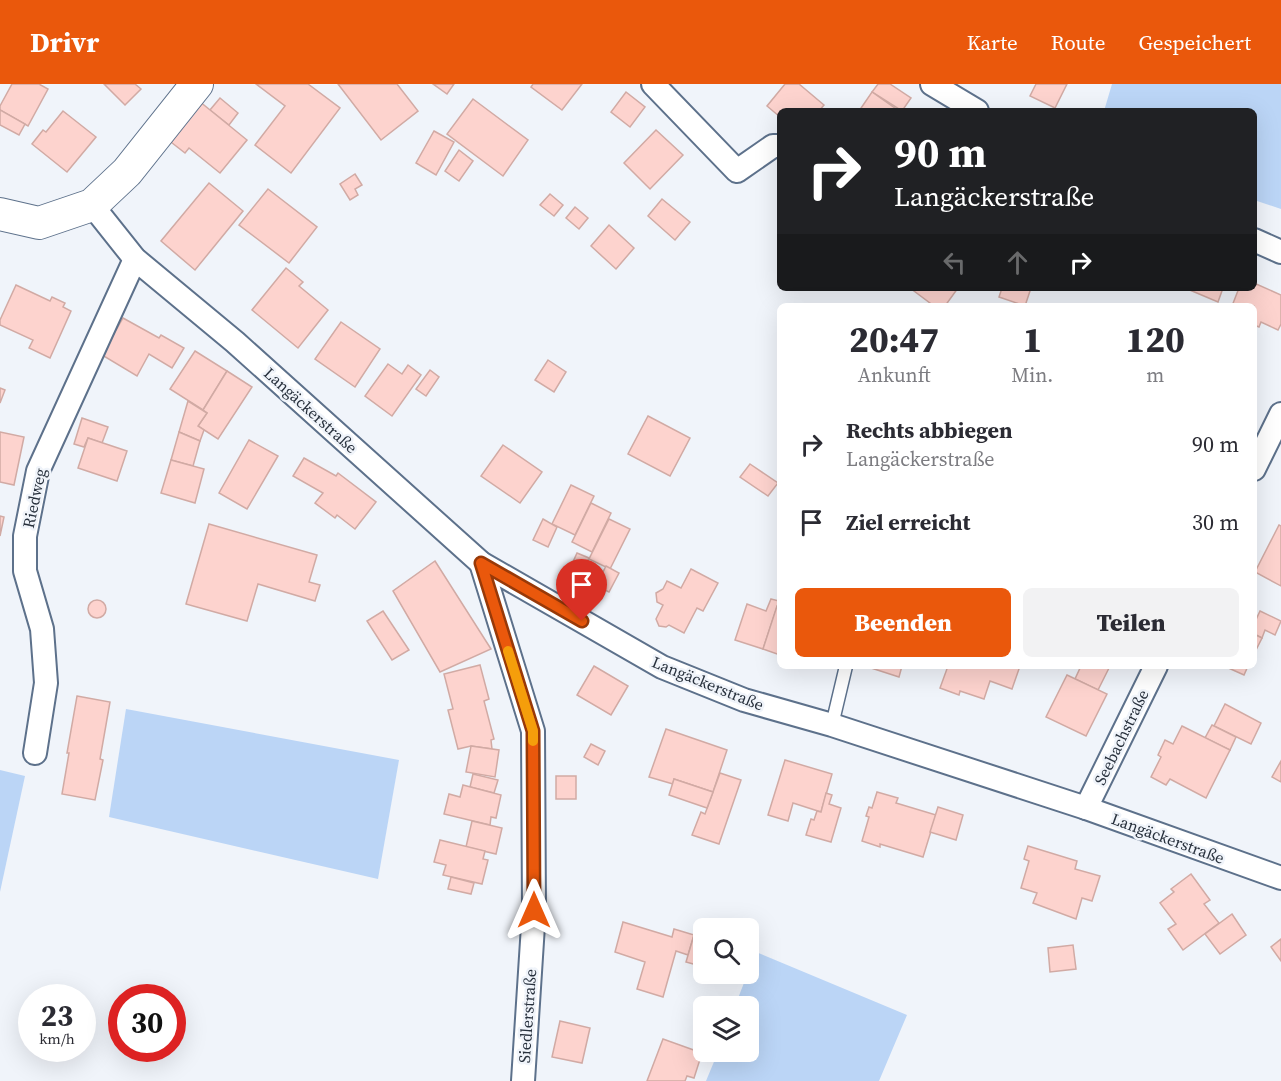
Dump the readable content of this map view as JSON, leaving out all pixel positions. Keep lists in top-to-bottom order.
{
  "streets": {
    "street": [
      "Langäckerstraße",
      "Riedweg",
      "Seebachstraße",
      "Siedlerstraße"
    ]
  },
  "crossings": [
    ["Langäckerstraße", "Riedweg"],
    ["Langäckerstraße", "Seebachstraße"],
    ["Langäckerstraße", "Siedlerstraße"]
  ],
  "page": {
    "header": "Drivr",
    "nav": ["Karte", "Route", "Gespeichert"],
    "turn": ["90 m", "Langäckerstraße"],
    "eta": [
      "20:47",
      "Ankunft",
      "1",
      "Min.",
      "120",
      "m"
    ],
    "list": [
      {
        "name": "Rechts abbiegen",
        "note": "Langäckerstraße",
        "value": "90 m"
      },
      {
        "name": "Ziel erreicht",
        "value": "30 m"
      }
    ],
    "buttons": ["Beenden", "Teilen"],
    "speed": "23 km/h",
    "limit": "30"
  }
}
